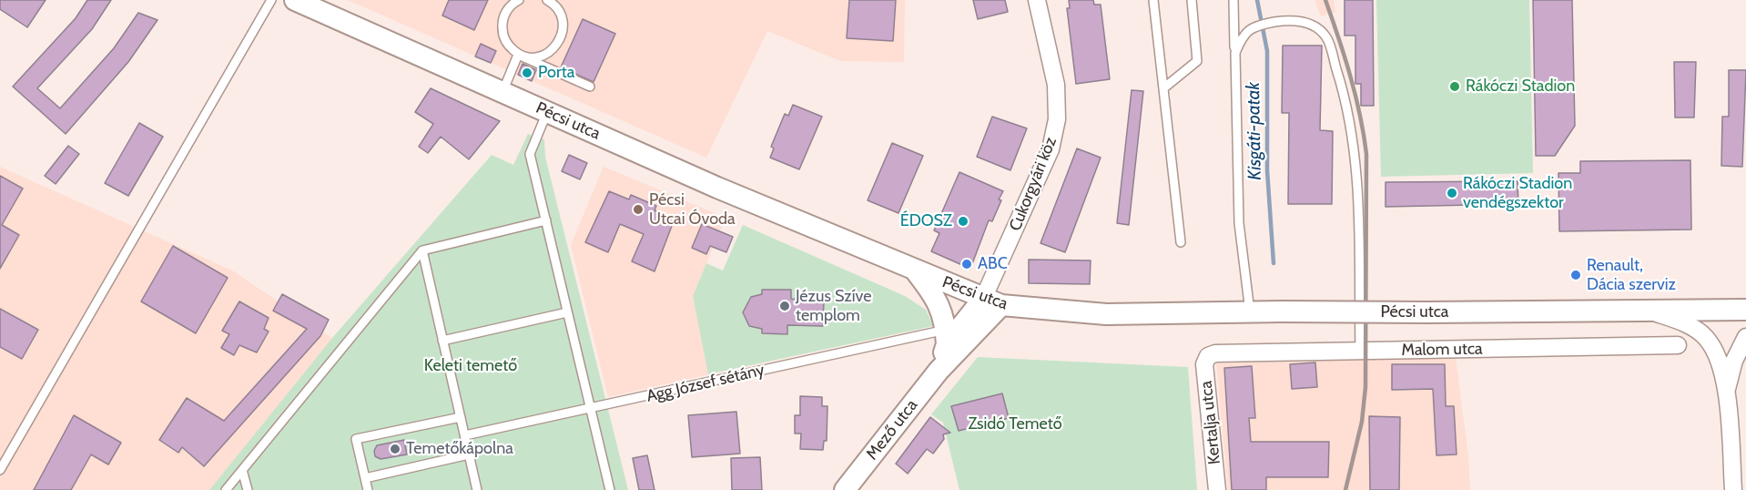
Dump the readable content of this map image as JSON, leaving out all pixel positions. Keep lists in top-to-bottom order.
{
  "streets": {
    "street": [
      "Pécsi utca",
      "Cukorgyári köz",
      "Malom utca",
      "Kertalja utca",
      "Mező utca"
    ],
    "lane": ["Agg József sétány"]
  },
  "crossings": [
    ["Pécsi utca", "Cukorgyári köz"],
    ["Malom utca", "Kertalja utca"]
  ],
  "water": ["Kisgáti-patak"],
  "parks": ["Keleti temető", "Zsidó Temető"],
  "places": [
    "Porta",
    "Rákóczi Stadion",
    "Rákóczi Stadion vendégszektor",
    "Pécsi Utcai Óvoda",
    "ÉDOSZ",
    "ABC",
    "Renault, Dácia szerviz",
    "Jézus Szíve templom",
    "Temetőkápolna"
  ]
}
